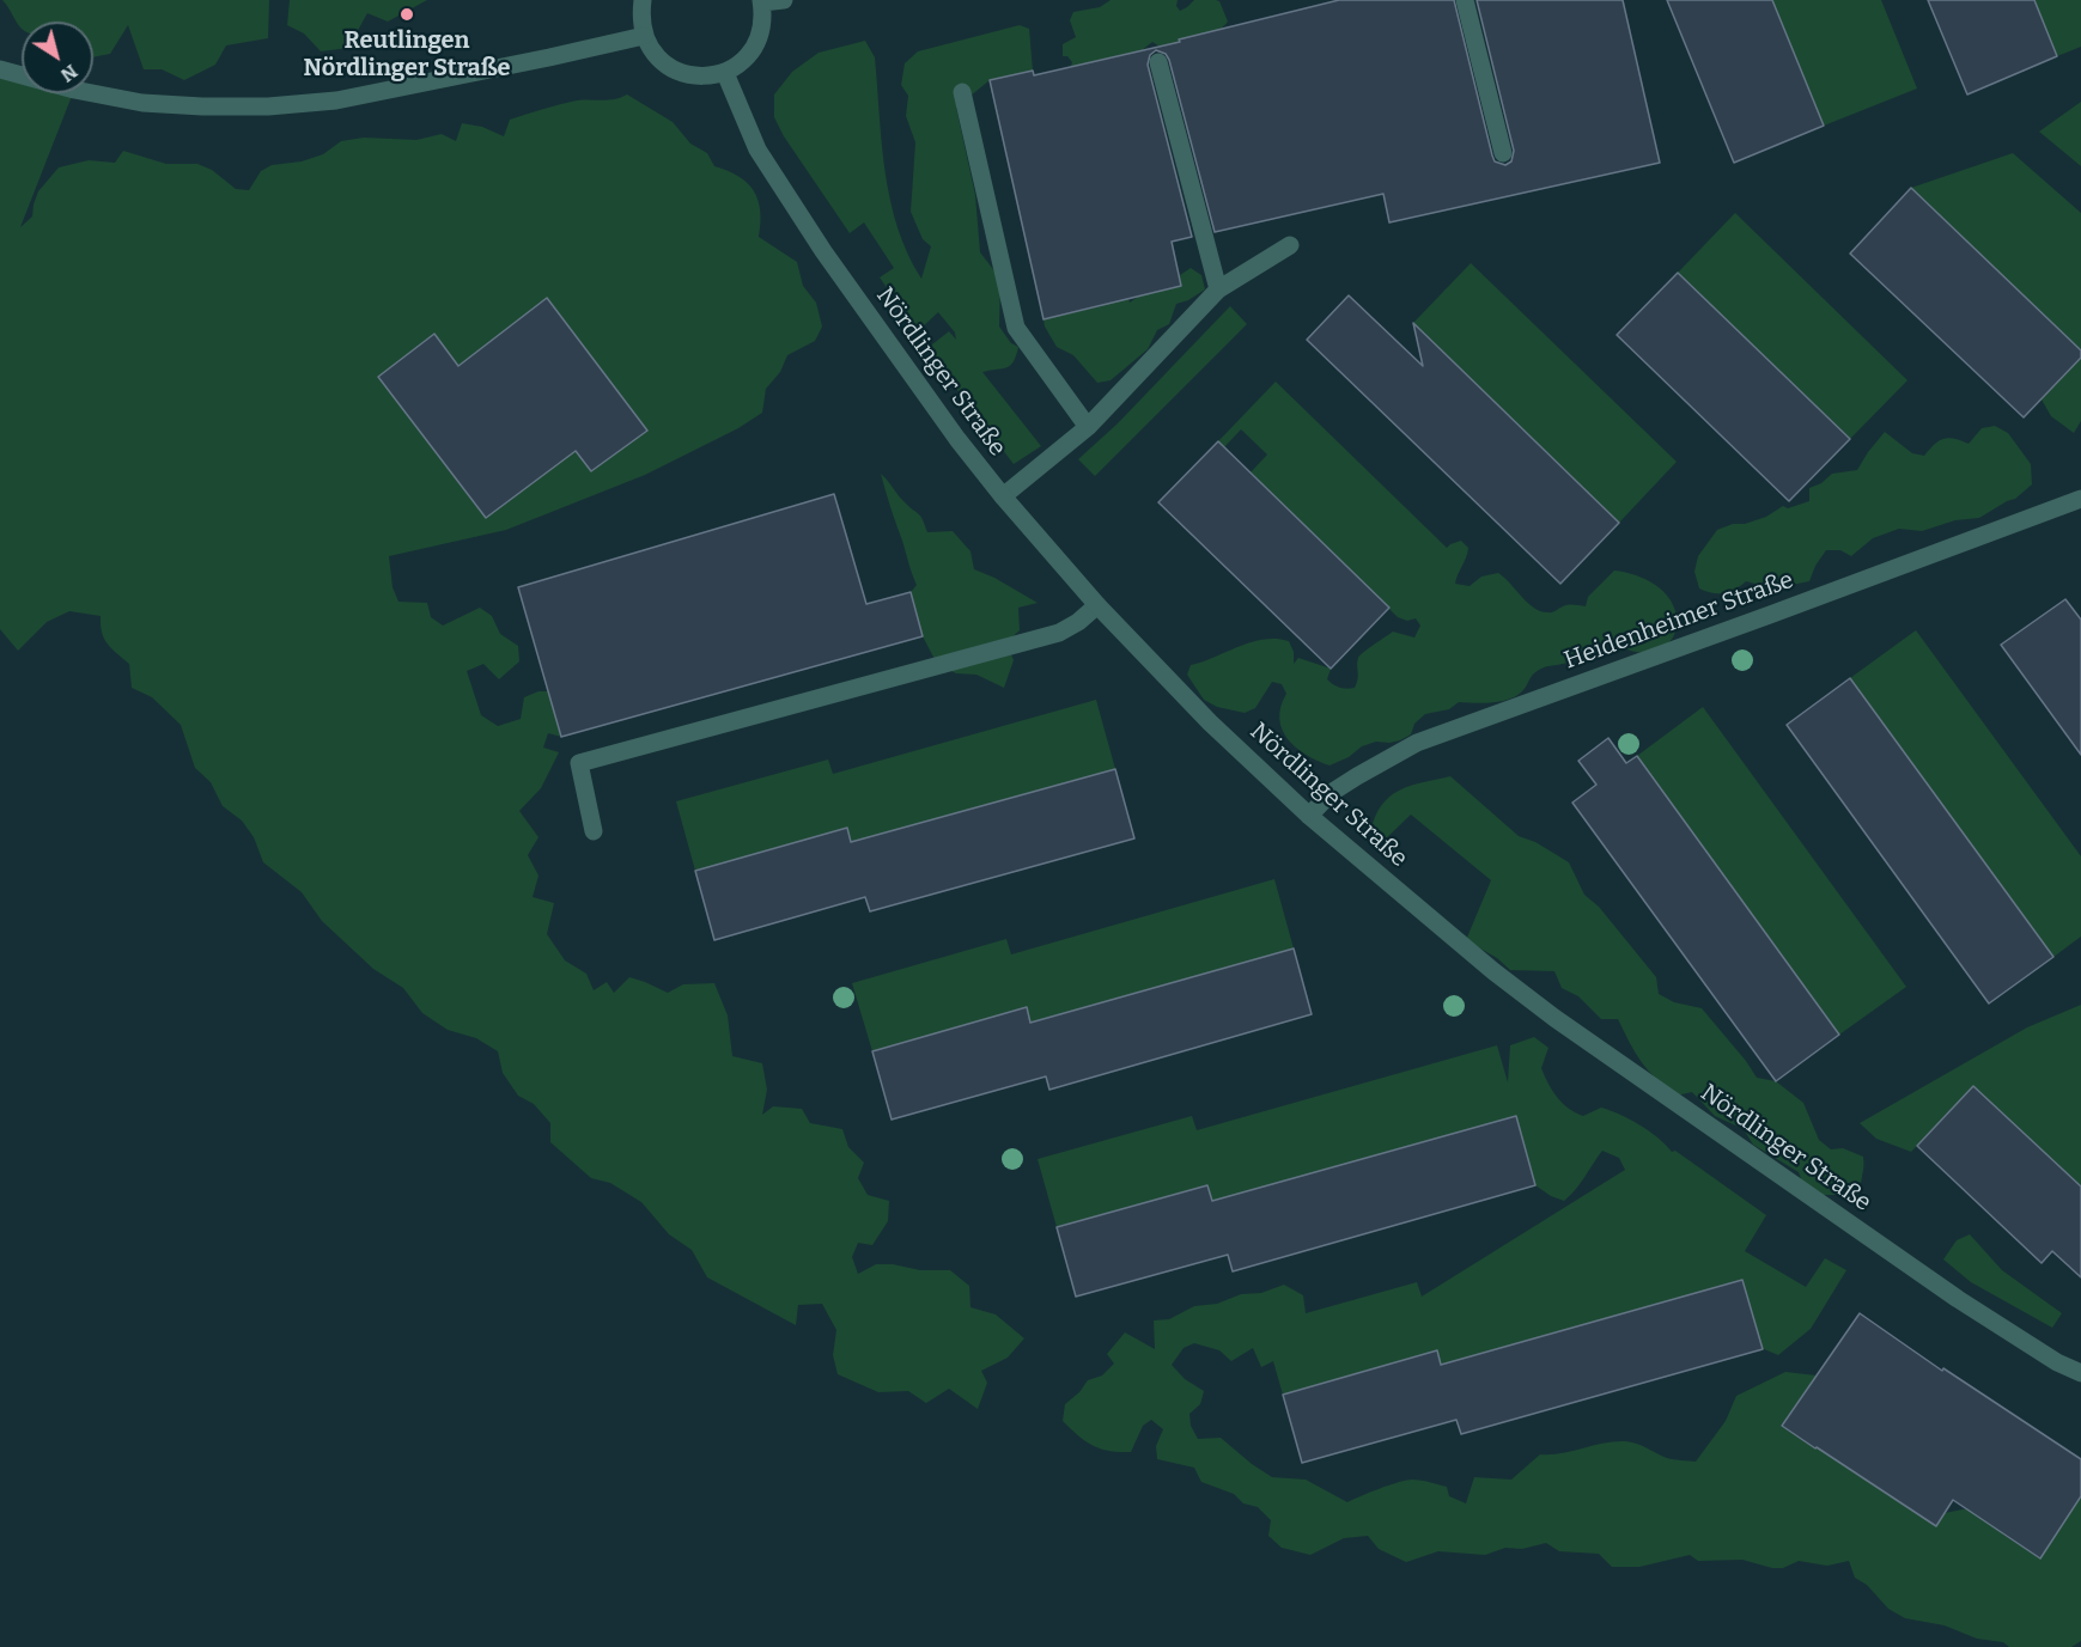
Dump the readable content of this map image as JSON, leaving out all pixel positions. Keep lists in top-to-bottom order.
{
  "streets": {
    "street": ["Nördlinger Straße", "Heidenheimer Straße"]
  },
  "crossings": [
    ["Nördlinger Straße", "Heidenheimer Straße"]
  ],
  "places": ["Reutlingen Nördlinger Straße"],
  "north": "bottom right"
}
